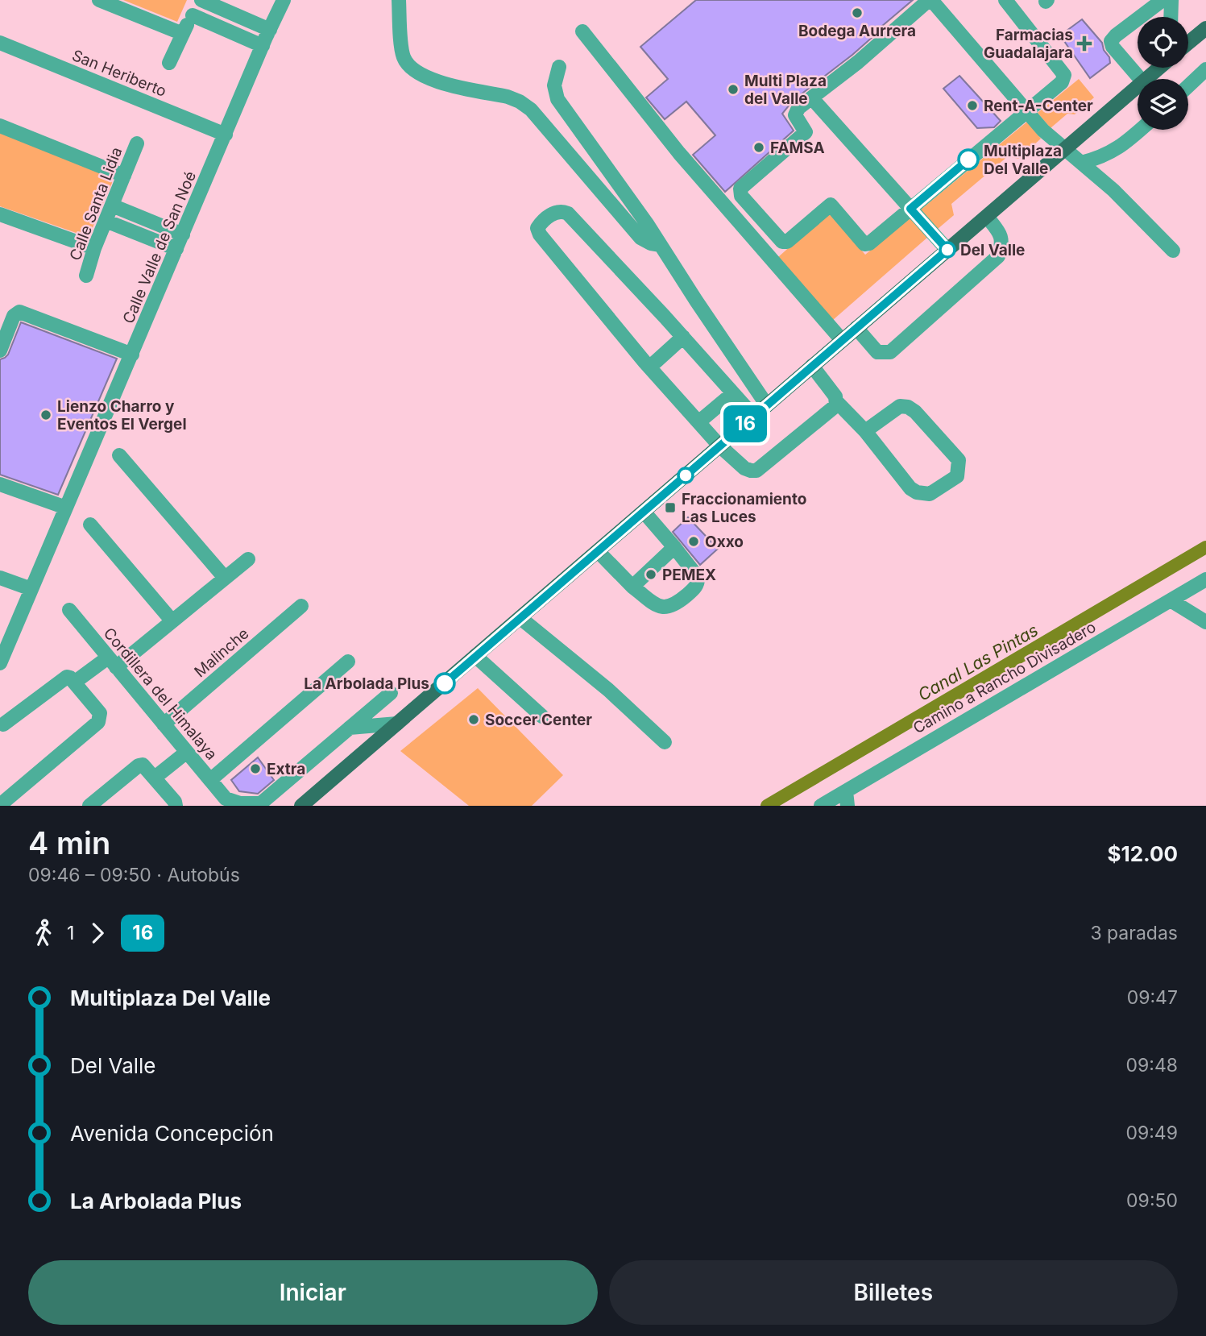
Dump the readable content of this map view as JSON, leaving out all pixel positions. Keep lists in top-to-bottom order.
{
  "streets": {
    "street": [
      "San Heriberto",
      "Calle Santa Lidia",
      "Calle Valle de San Noé",
      "Malinche",
      "Camino a Rancho Divisadero",
      "Cordillera del Himalaya"
    ]
  },
  "crossings": [
    ["San Heriberto", "Calle Valle de San Noé"],
    ["Malinche", "Cordillera del Himalaya"]
  ],
  "water": ["Canal Las Pintas"],
  "places": {
    "other": [
      "Bodega Aurrera",
      "Multi Plaza del Valle",
      "Rent-A-Center",
      "FAMSA",
      "Multiplaza Del Valle",
      "Del Valle",
      "Lienzo Charro y Eventos El Vergel",
      "Oxxo",
      "PEMEX",
      "La Arbolada Plus",
      "Soccer Center",
      "Extra"
    ],
    "health": ["Farmacias Guadalajara"],
    "transit": ["Fraccionamiento Las Luces"]
  },
  "lines": ["bus line 16"],
  "page": {
    "on_map": "16",
    "heading": ["4 min", "09:46 – 09:50 · Autobús", "$12.00"],
    "legs": ["1", "16", "3 paradas"],
    "list": [
      {
        "name": "Multiplaza Del Valle",
        "value": "09:47"
      },
      {
        "name": "Del Valle",
        "value": "09:48"
      },
      {
        "name": "Avenida Concepción",
        "value": "09:49"
      },
      {
        "name": "La Arbolada Plus",
        "value": "09:50"
      }
    ],
    "buttons": ["Iniciar", "Billetes"]
  }
}
